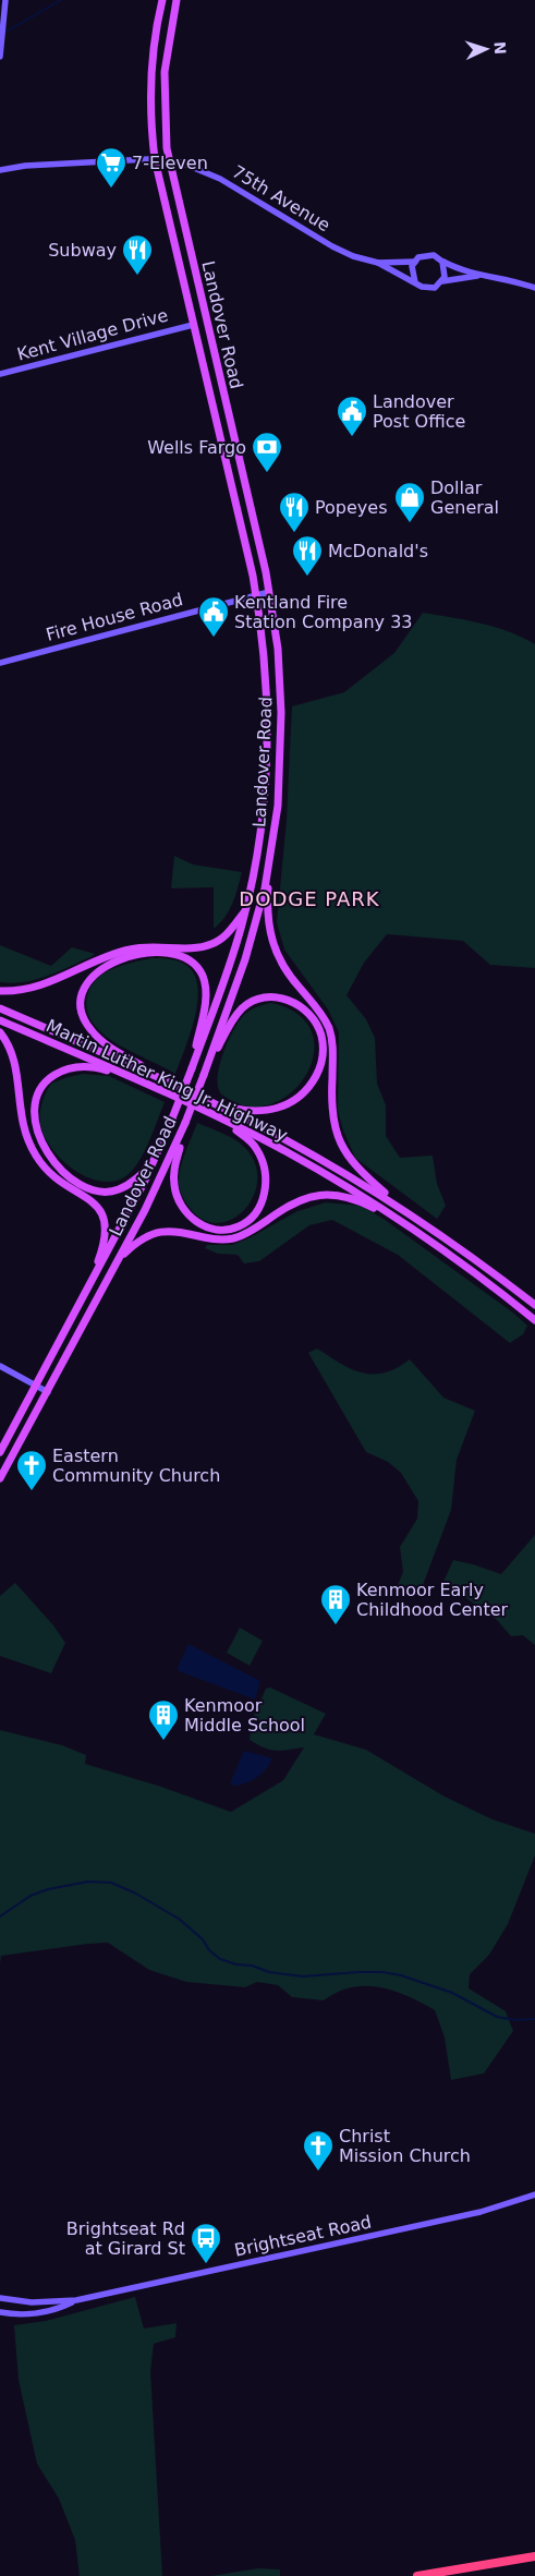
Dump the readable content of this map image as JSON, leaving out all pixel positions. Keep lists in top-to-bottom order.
{
  "streets": {
    "main road": ["Landover Road", "Martin Luther King Jr. Highway"],
    "street": [
      "75th Avenue",
      "Kent Village Drive",
      "Fire House Road",
      "Brightseat Road"
    ]
  },
  "crossings": [
    ["75th Avenue", "Landover Road"],
    ["Landover Road", "Kent Village Drive"],
    ["Landover Road", "Fire House Road"]
  ],
  "districts": ["DODGE PARK"],
  "places": {
    "supermarket": ["7-Eleven"],
    "restaurant": ["Subway", "Popeyes", "McDonald's"],
    "public building": ["Landover Post Office", "Kentland Fire Station Company 33"],
    "bank": ["Wells Fargo"],
    "shop": ["Dollar General"],
    "church": ["Eastern Community Church", "Christ Mission Church"],
    "building": ["Kenmoor Early Childhood Center", "Kenmoor Middle School"],
    "bus stop": ["Brightseat Rd at Girard St"]
  },
  "north": "right"
}
